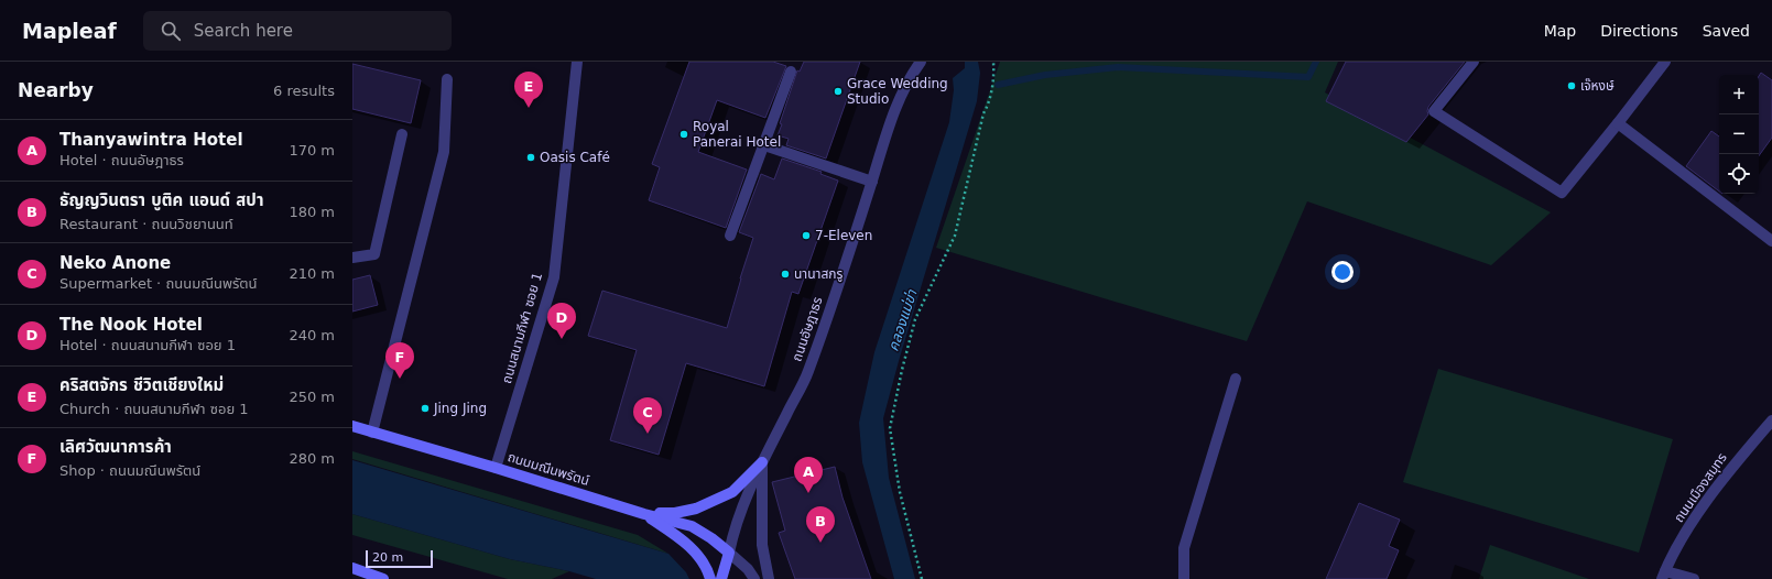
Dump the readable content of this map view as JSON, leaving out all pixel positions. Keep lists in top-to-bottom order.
{
  "streets": {
    "main road": ["ถนนมณีนพรัตน์"],
    "street": ["ถนนสนามกีฬา ซอย 1", "ถนนอัษฎาธร", "ถนนเมืองสมุทร"]
  },
  "crossings": [
    ["ถนนสนามกีฬา ซอย 1", "ถนนมณีนพรัตน์"],
    ["ถนนอัษฎาธร", "ถนนมณีนพรัตน์"]
  ],
  "water": ["คลองแม่ข่า"],
  "places": [
    "เจ๊หงษ์",
    "Grace Wedding Studio",
    "Royal Panerai Hotel",
    "Oasis Café",
    "7-Eleven",
    "นานาสกรู",
    "Jing Jing"
  ],
  "scale_bar": "20 m",
  "page": {
    "header": "Mapleaf",
    "search": "Search here",
    "nav": ["Map", "Directions", "Saved"],
    "heading": ["Nearby", "6 results"],
    "pins": [
      "E",
      "D",
      "F",
      "C",
      "A",
      "B"
    ],
    "map_buttons": ["+", "−"],
    "list": [
      {
        "mark": "A",
        "name": "Thanyawintra Hotel",
        "note": "Hotel · ถนนอัษฎาธร",
        "value": "170 m"
      },
      {
        "mark": "B",
        "name": "ธัญญวินตรา บูติค แอนด์ สปา",
        "note": "Restaurant · ถนนวิชยานนท์",
        "value": "180 m"
      },
      {
        "mark": "C",
        "name": "Neko Anone",
        "note": "Supermarket · ถนนมณีนพรัตน์",
        "value": "210 m"
      },
      {
        "mark": "D",
        "name": "The Nook Hotel",
        "note": "Hotel · ถนนสนามกีฬา ซอย 1",
        "value": "240 m"
      },
      {
        "mark": "E",
        "name": "คริสตจักร ชีวิตเชียงใหม่",
        "note": "Church · ถนนสนามกีฬา ซอย 1",
        "value": "250 m"
      },
      {
        "mark": "F",
        "name": "เลิศวัฒนาการค้า",
        "note": "Shop · ถนนมณีนพรัตน์",
        "value": "280 m"
      }
    ],
    "scale": "20 m"
  }
}
